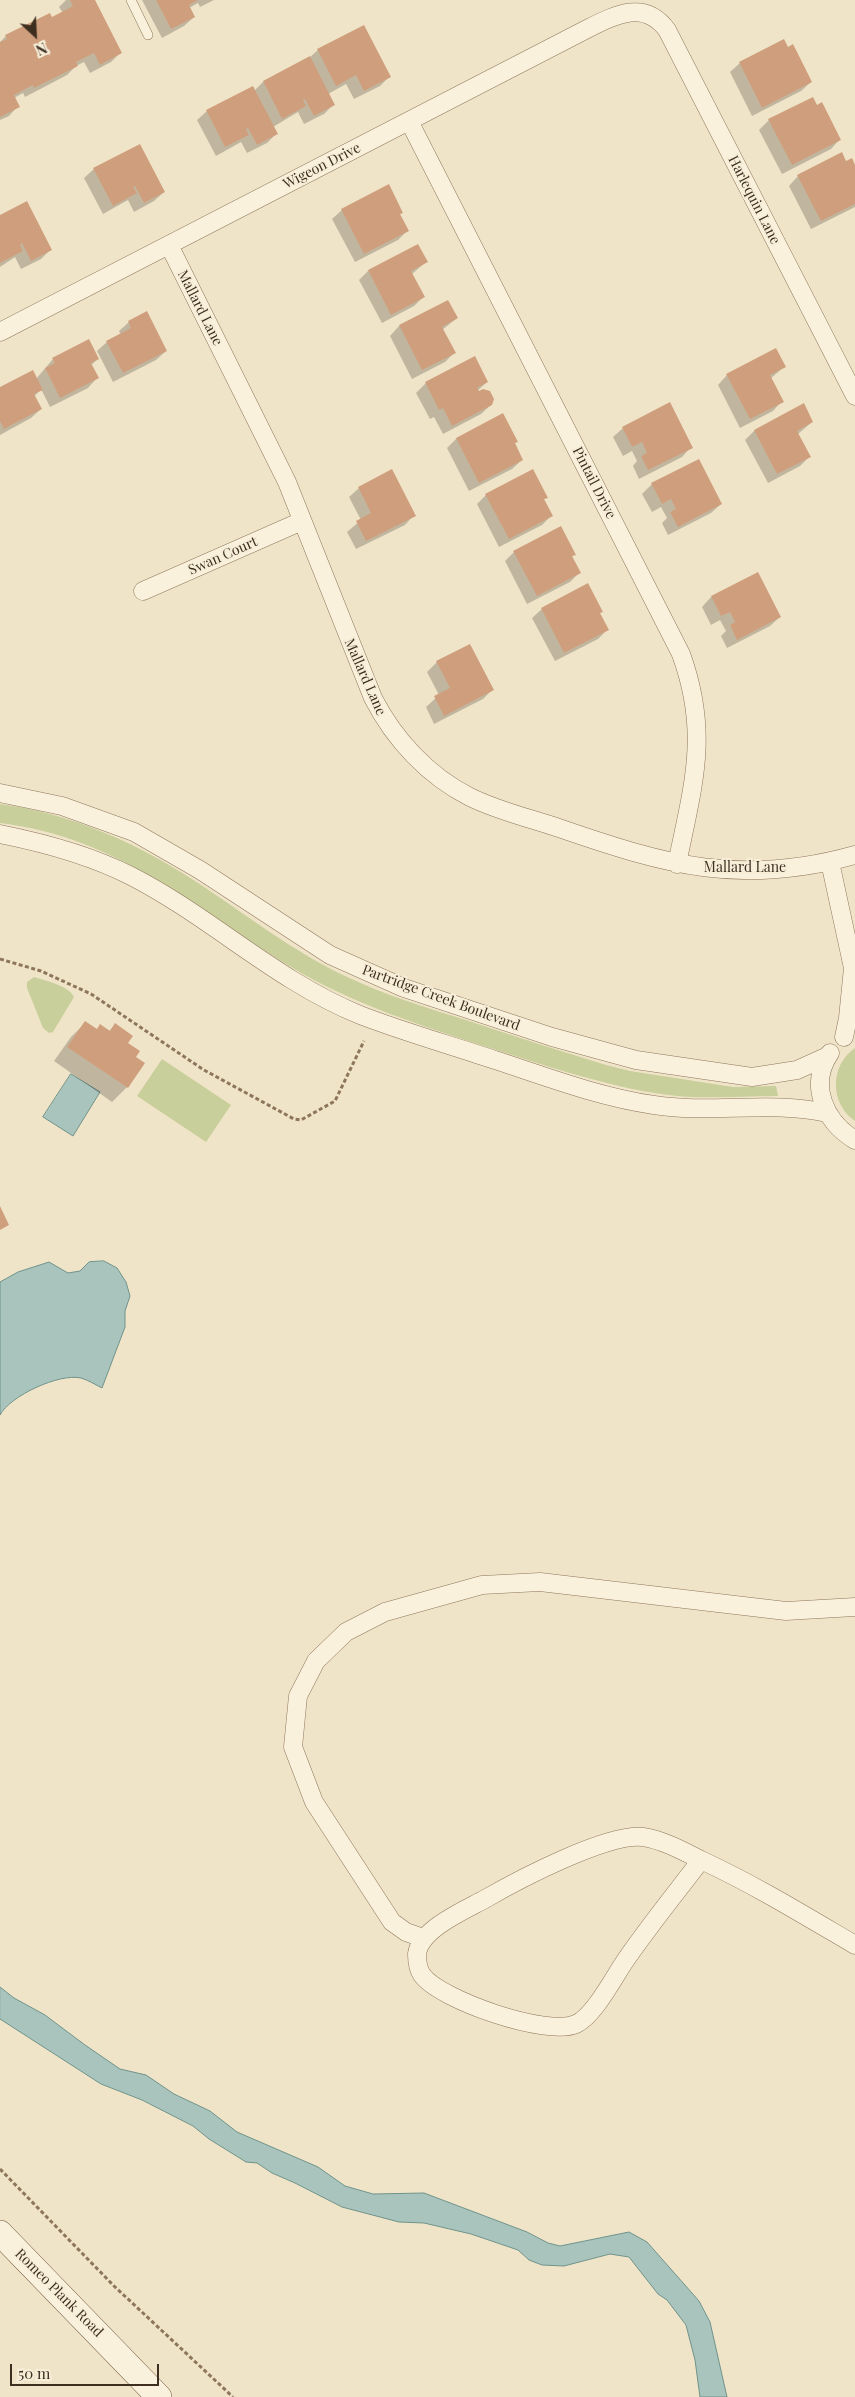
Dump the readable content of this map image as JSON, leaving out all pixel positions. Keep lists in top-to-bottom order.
{
  "streets": {
    "main road": ["Romeo Plank Road"],
    "street": [
      "Wigeon Drive",
      "Harlequin Lane",
      "Mallard Lane",
      "Pintail Drive",
      "Swan Court",
      "Partridge Creek Boulevard"
    ]
  },
  "crossings": [
    ["Wigeon Drive", "Harlequin Lane"],
    ["Wigeon Drive", "Mallard Lane"],
    ["Wigeon Drive", "Pintail Drive"],
    ["Mallard Lane", "Pintail Drive"],
    ["Mallard Lane", "Swan Court"]
  ],
  "scale_bar": "50 m",
  "north": "bottom right"
}
